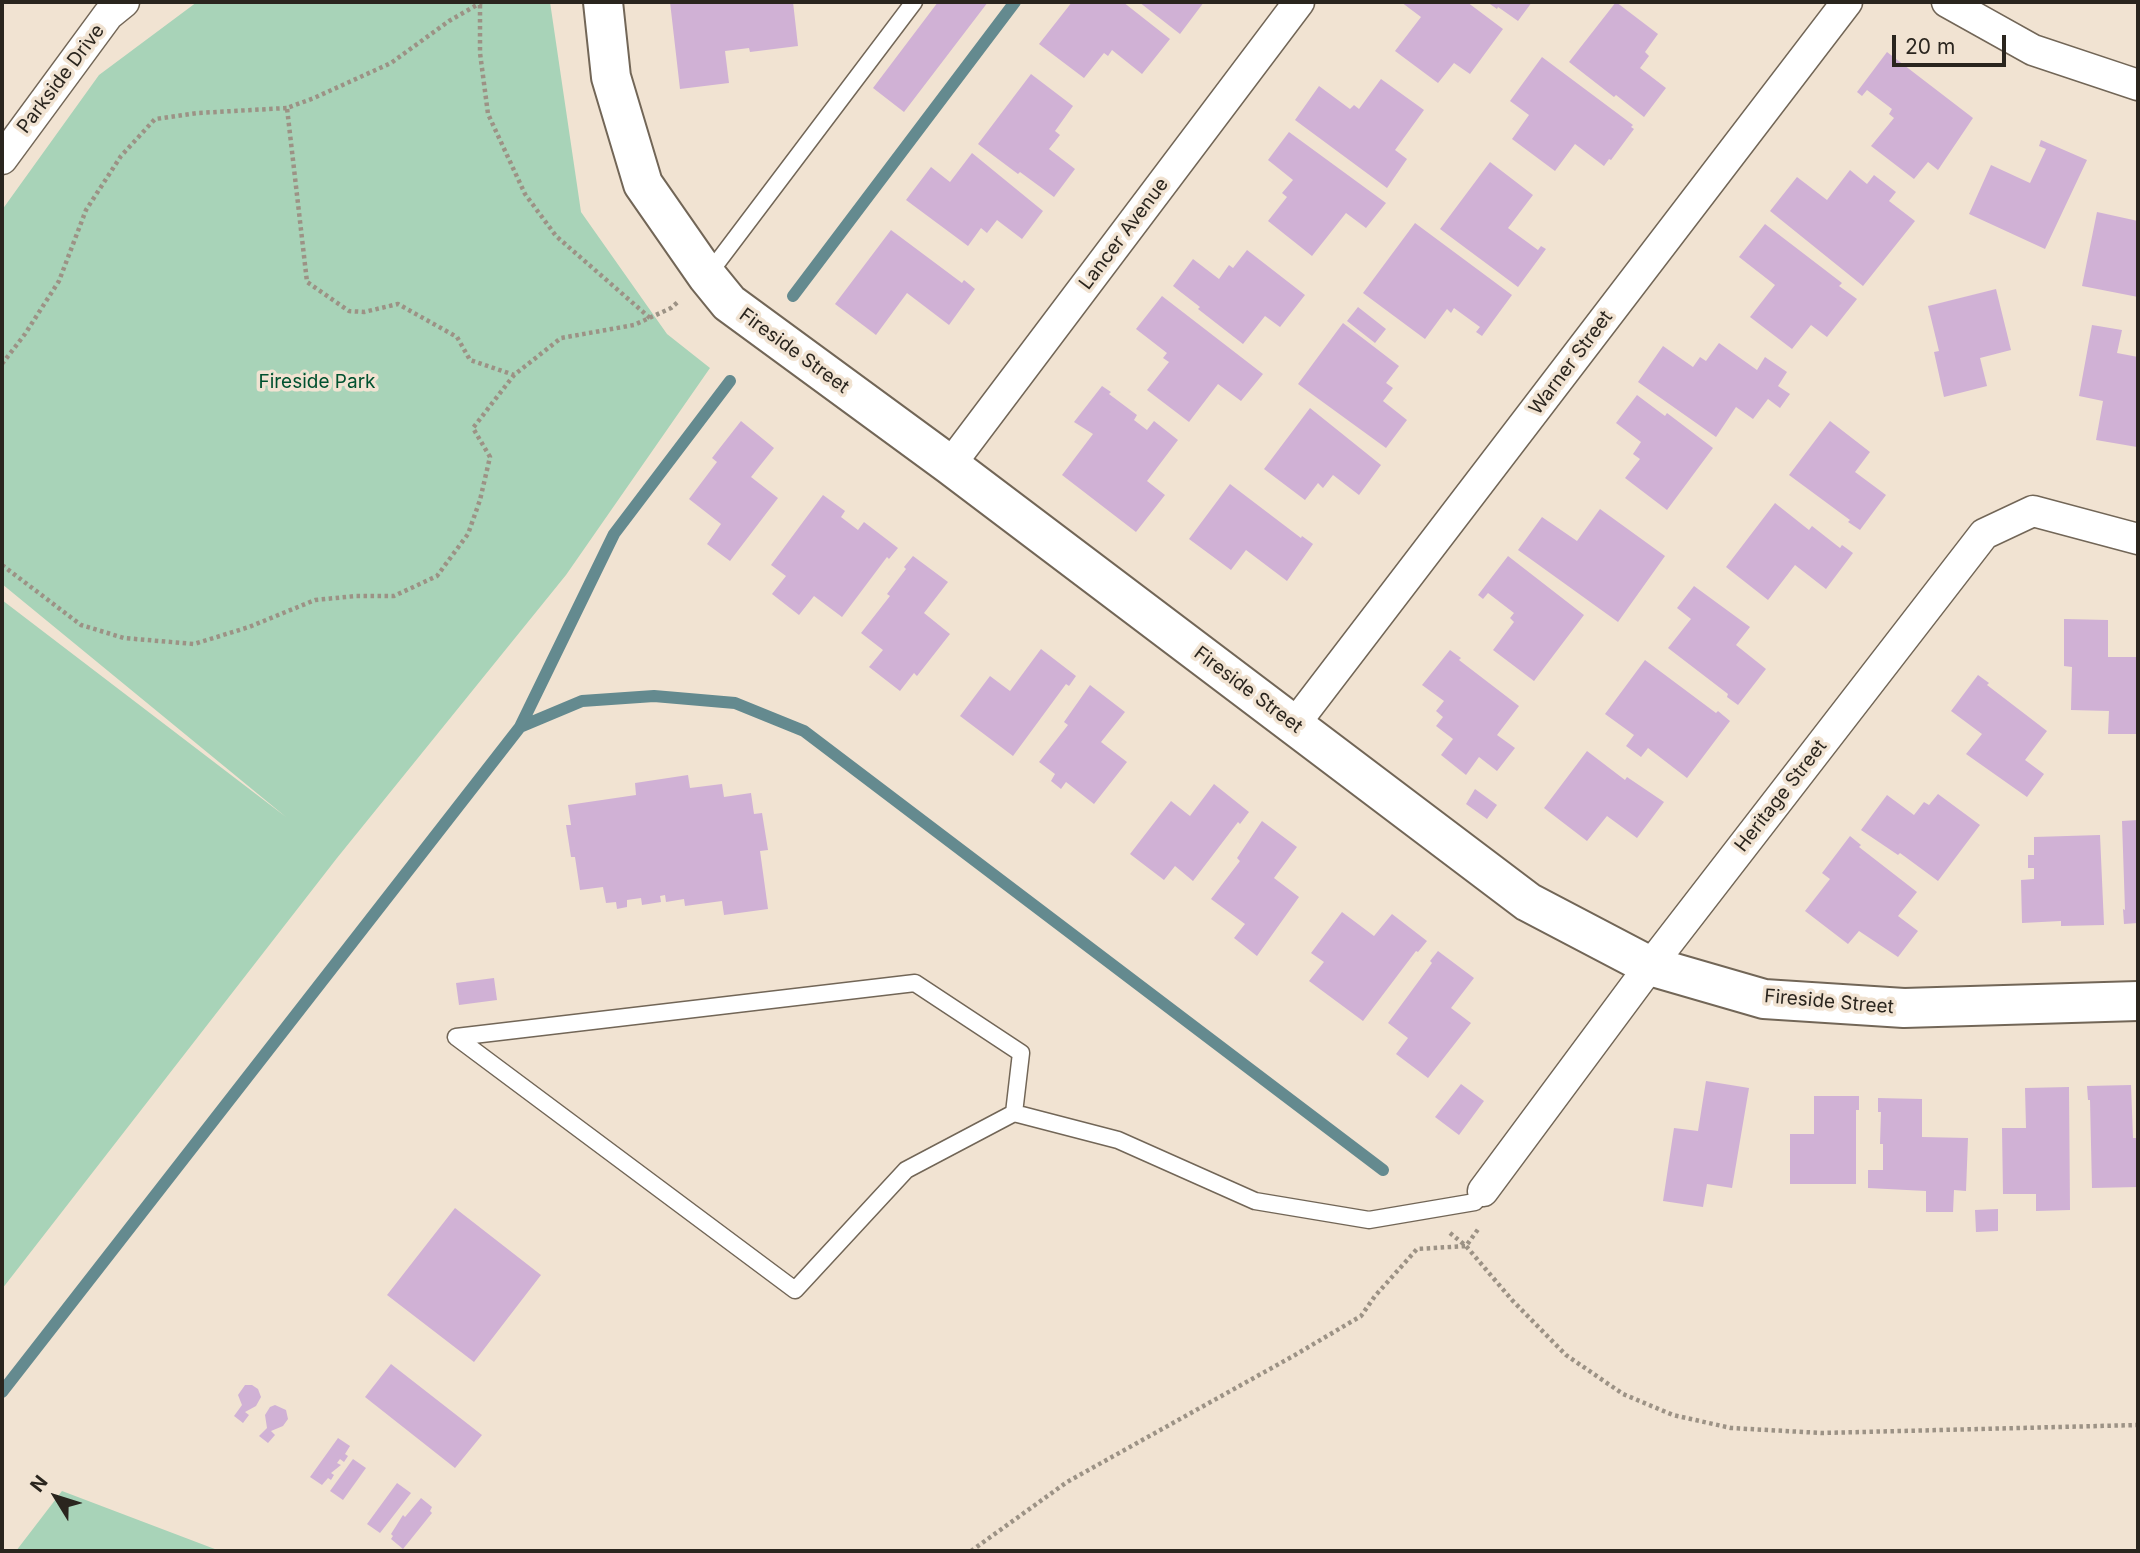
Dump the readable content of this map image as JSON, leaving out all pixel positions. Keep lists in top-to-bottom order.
{
  "streets": {
    "street": [
      "Parkside Drive",
      "Lancer Avenue",
      "Fireside Street",
      "Warner Street",
      "Heritage Street"
    ]
  },
  "crossings": [
    ["Lancer Avenue", "Fireside Street"],
    ["Fireside Street", "Warner Street"],
    ["Fireside Street", "Heritage Street"]
  ],
  "parks": ["Fireside Park"],
  "scale_bar": "20 m",
  "north": "top left"
}
